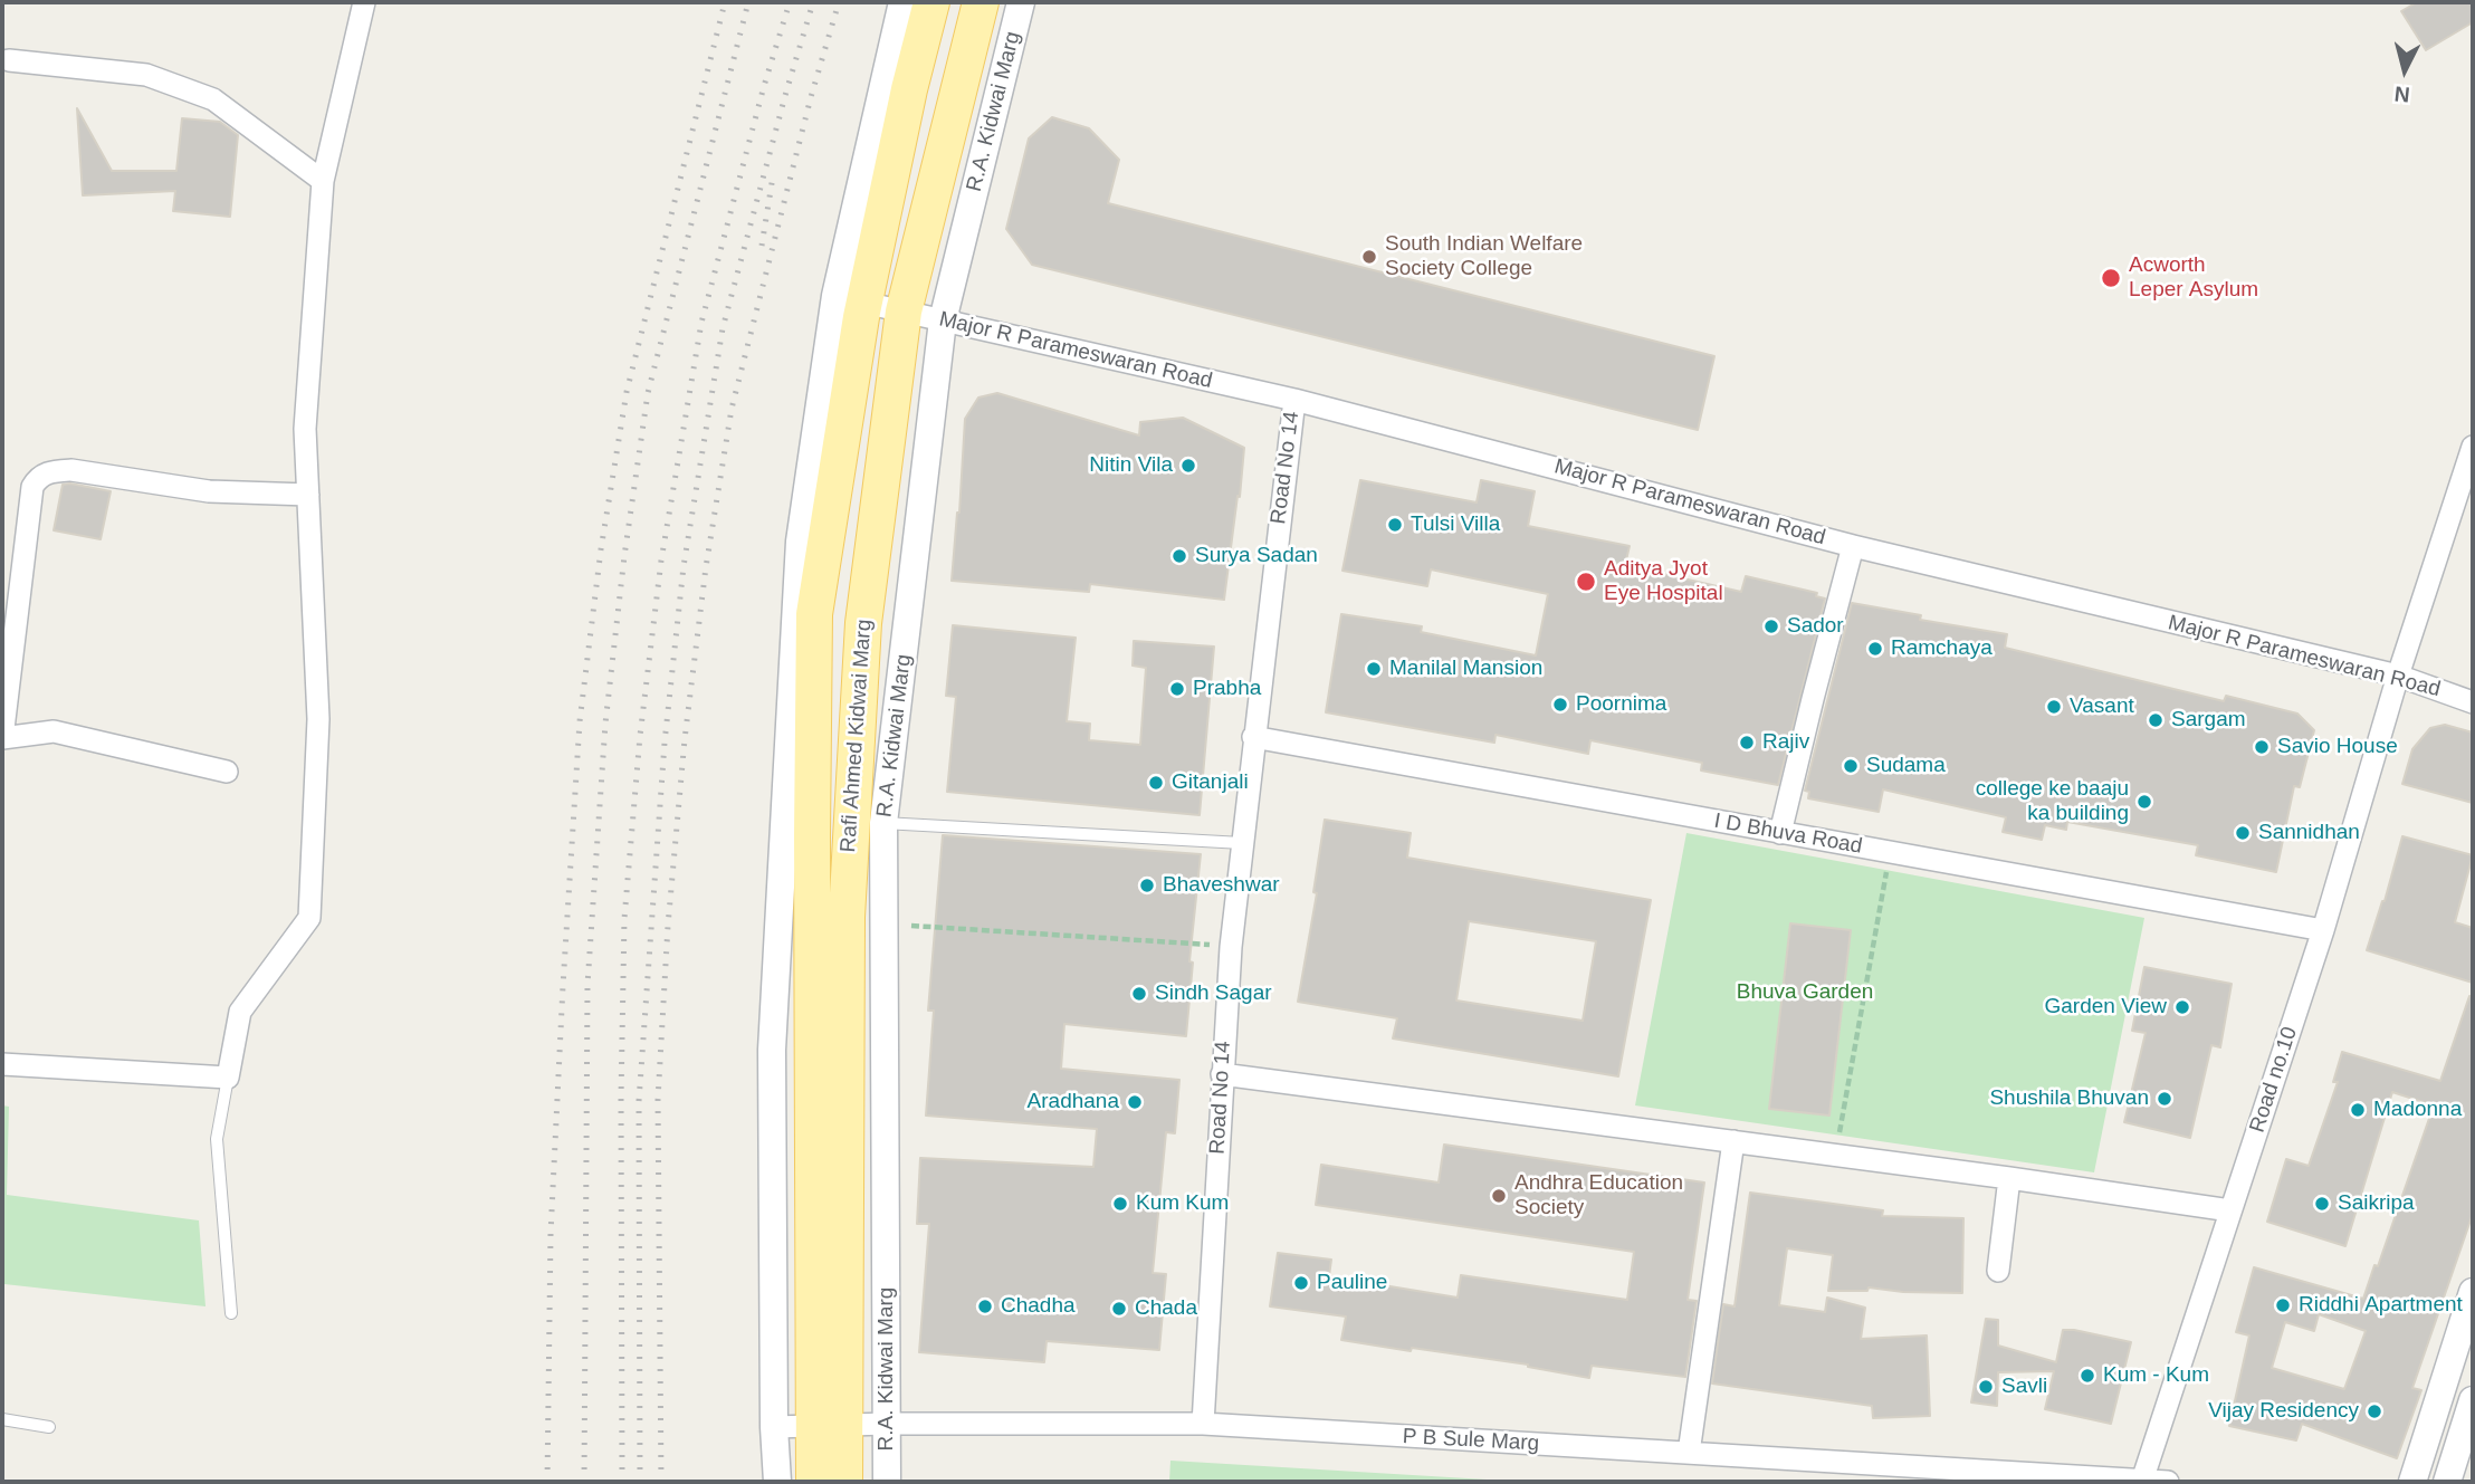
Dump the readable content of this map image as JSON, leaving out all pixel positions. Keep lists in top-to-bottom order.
{
  "streets": {
    "main road": ["Rafi Ahmed Kidwai Marg"],
    "street": [
      "R.A. Kidwai Marg",
      "Major R Parameswaran Road",
      "Road No 14",
      "I D Bhuva Road",
      "Road no.10",
      "P B Sule Marg"
    ]
  },
  "crossings": [
    ["R.A. Kidwai Marg", "Major R Parameswaran Road"],
    ["R.A. Kidwai Marg", "P B Sule Marg"],
    ["Major R Parameswaran Road", "Road No 14"],
    ["Major R Parameswaran Road", "Rafi Ahmed Kidwai Marg"],
    ["Major R Parameswaran Road", "Road no.10"],
    ["Road No 14", "I D Bhuva Road"],
    ["Road No 14", "P B Sule Marg"],
    ["Rafi Ahmed Kidwai Marg", "P B Sule Marg"],
    ["I D Bhuva Road", "Road no.10"],
    ["Road no.10", "P B Sule Marg"]
  ],
  "parks": ["Bhuva Garden"],
  "places": [
    "South Indian Welfare Society College",
    "Acworth Leper Asylum",
    "Nitin Vila",
    "Tulsi Villa",
    "Surya Sadan",
    "Aditya Jyot Eye Hospital",
    "Sador",
    "Ramchaya",
    "Manilal Mansion",
    "Prabha",
    "Poornima",
    "Vasant",
    "Sargam",
    "Rajiv",
    "Savio House",
    "Sudama",
    "Gitanjali",
    "college ke baaju ka building",
    "Sannidhan",
    "Bhaveshwar",
    "Sindh Sagar",
    "Garden View",
    "Shushila Bhuvan",
    "Aradhana",
    "Madonna",
    "Andhra Education Society",
    "Kum Kum",
    "Saikripa",
    "Pauline",
    "Riddhi Apartment",
    "Chadha",
    "Chada",
    "Kum - Kum",
    "Savli",
    "Vijay Residency"
  ],
  "north": "bottom"
}
